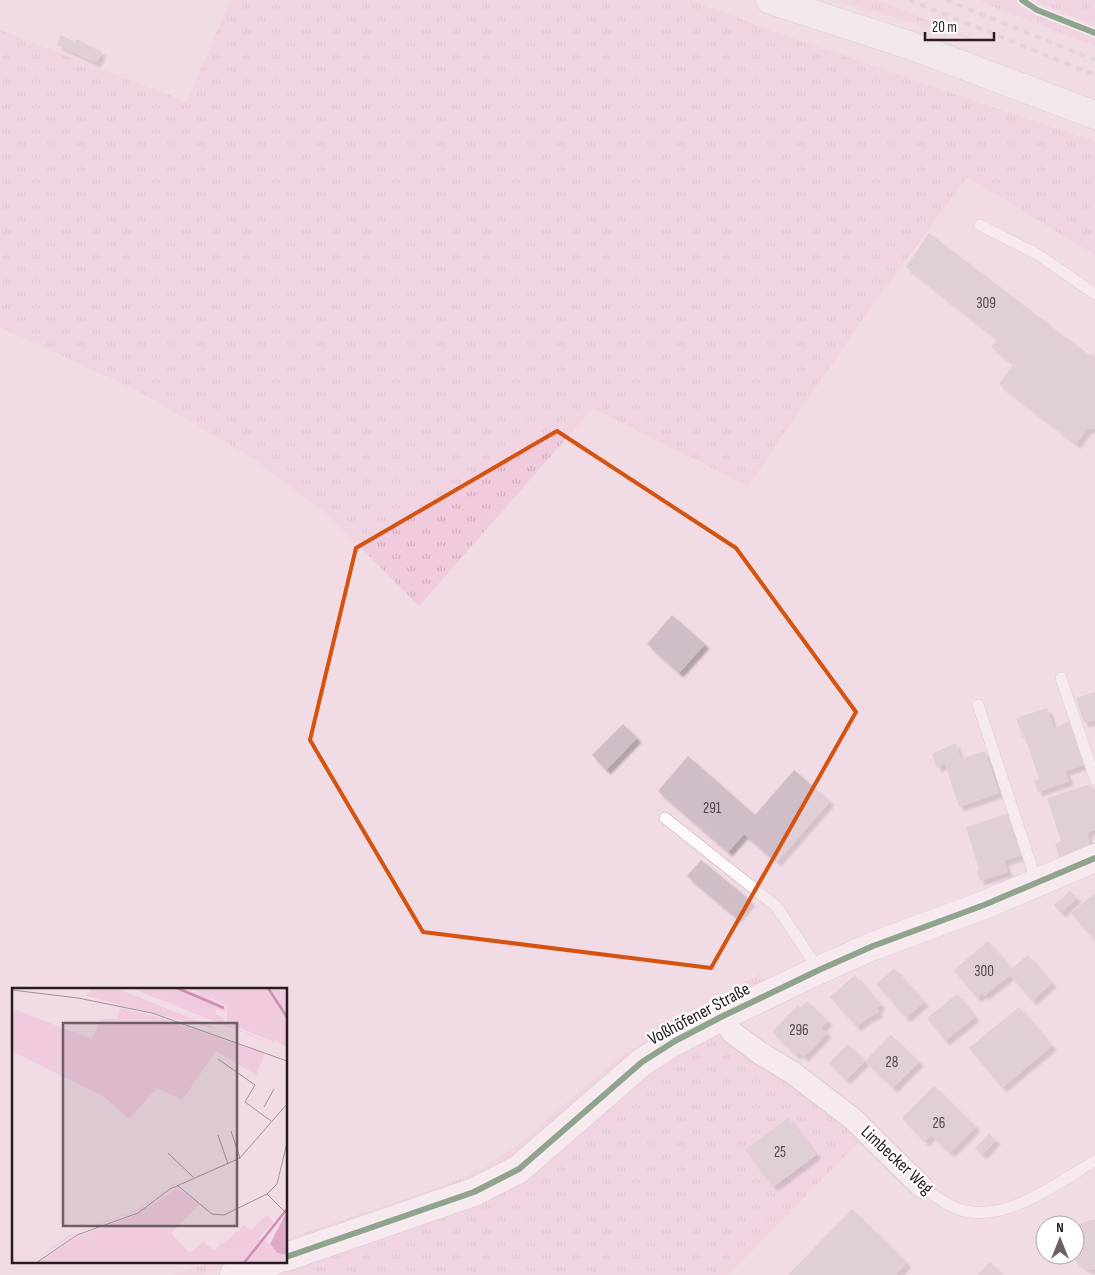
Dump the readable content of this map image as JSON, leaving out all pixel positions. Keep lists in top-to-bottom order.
{
  "streets": {
    "street": ["Voßhöfener Straße", "Limbecker Weg"]
  },
  "crossings": [
    ["Voßhöfener Straße", "Limbecker Weg"]
  ],
  "house_numbers": [
    "309",
    "291",
    "300",
    "296",
    "28",
    "26",
    "25"
  ],
  "scale_bar": "20 m",
  "north": "top"
}
